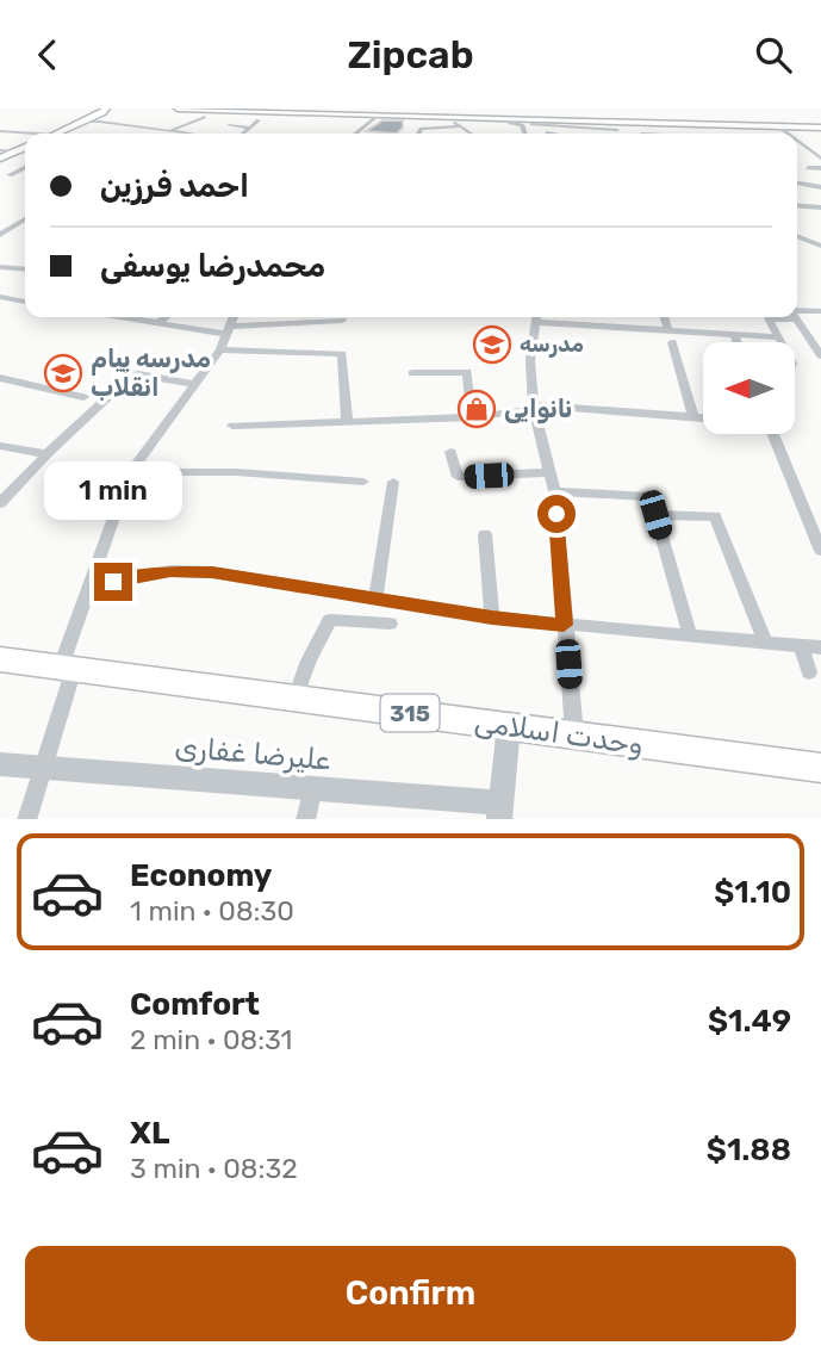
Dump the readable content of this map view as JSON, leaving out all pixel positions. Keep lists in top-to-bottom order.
{
  "streets": {
    "main road": ["315", "وحدت اسلامی"],
    "street": ["علیرضا غفاری"]
  },
  "places": {
    "school or university": ["مدرسه", "مدرسه پیام انقلاب"],
    "shop": ["نانوایی"]
  },
  "north": "left",
  "page": {
    "header": "Zipcab",
    "banner": ["احمد فرزین", "محمدرضا یوسفی"],
    "bubble": "1 min",
    "list": [
      {
        "name": "Economy",
        "note": "1 min · 08:30",
        "value": "$1.10"
      },
      {
        "name": "Comfort",
        "note": "2 min · 08:31",
        "value": "$1.49"
      },
      {
        "name": "XL",
        "note": "3 min · 08:32",
        "value": "$1.88"
      }
    ],
    "buttons": "Confirm"
  }
}
